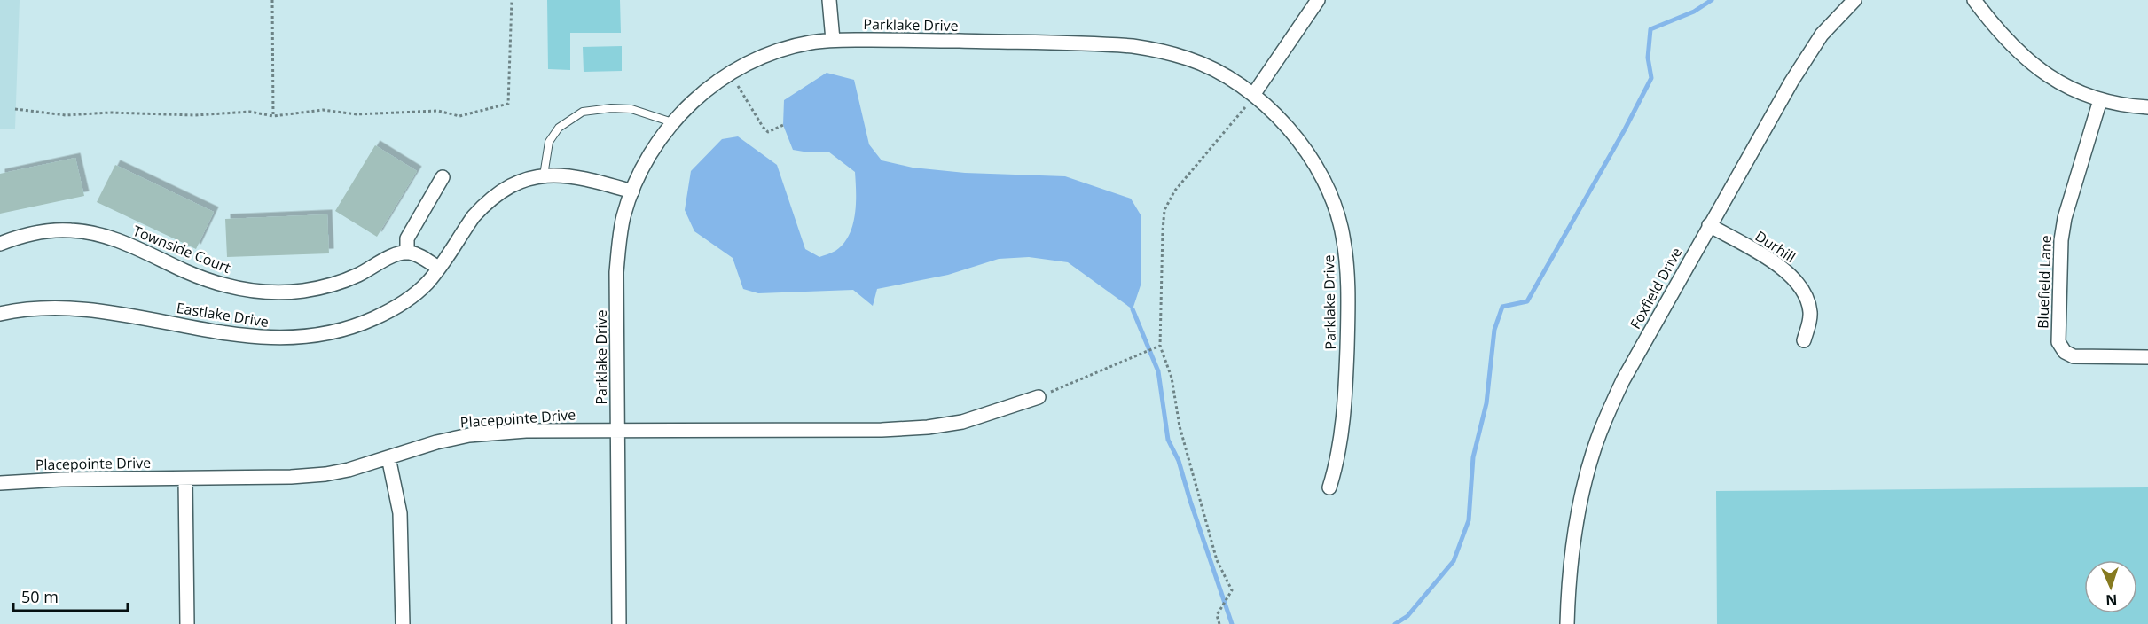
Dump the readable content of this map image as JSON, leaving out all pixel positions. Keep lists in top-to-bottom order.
{
  "streets": {
    "street": [
      "Parklake Drive",
      "Durhill",
      "Townside Court",
      "Bluefield Lane",
      "Foxfield Drive",
      "Eastlake Drive",
      "Placepointe Drive"
    ]
  },
  "crossings": [
    ["Parklake Drive", "Eastlake Drive"],
    ["Parklake Drive", "Placepointe Drive"],
    ["Durhill", "Foxfield Drive"]
  ],
  "scale_bar": "50 m",
  "north": "bottom"
}
